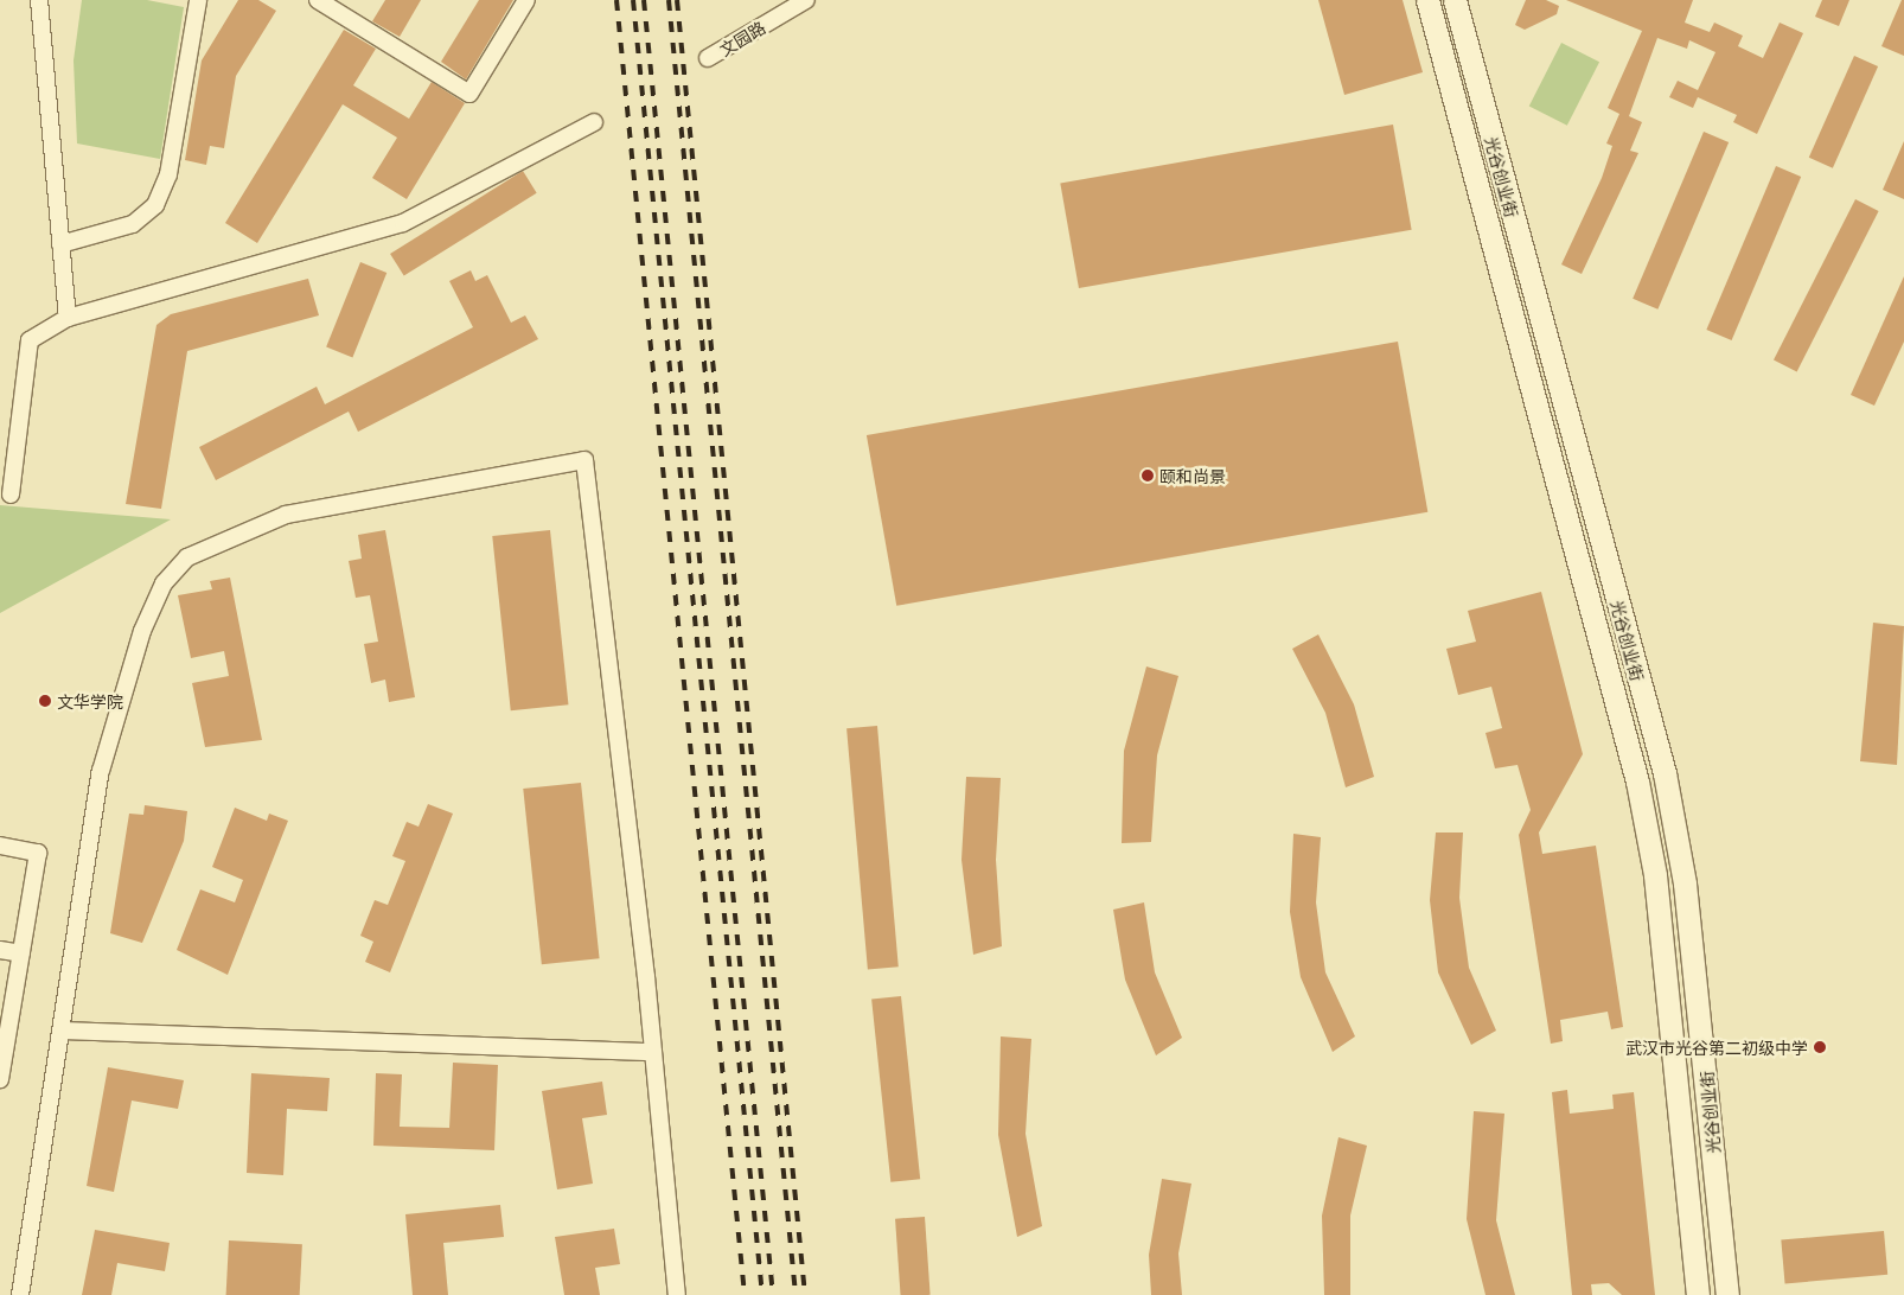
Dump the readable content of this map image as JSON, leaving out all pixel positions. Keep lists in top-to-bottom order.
{
  "streets": {
    "main road": ["光谷创业街"],
    "street": ["文园路"]
  },
  "places": ["颐和尚景", "文华学院", "武汉市光谷第二初级中学"]
}
